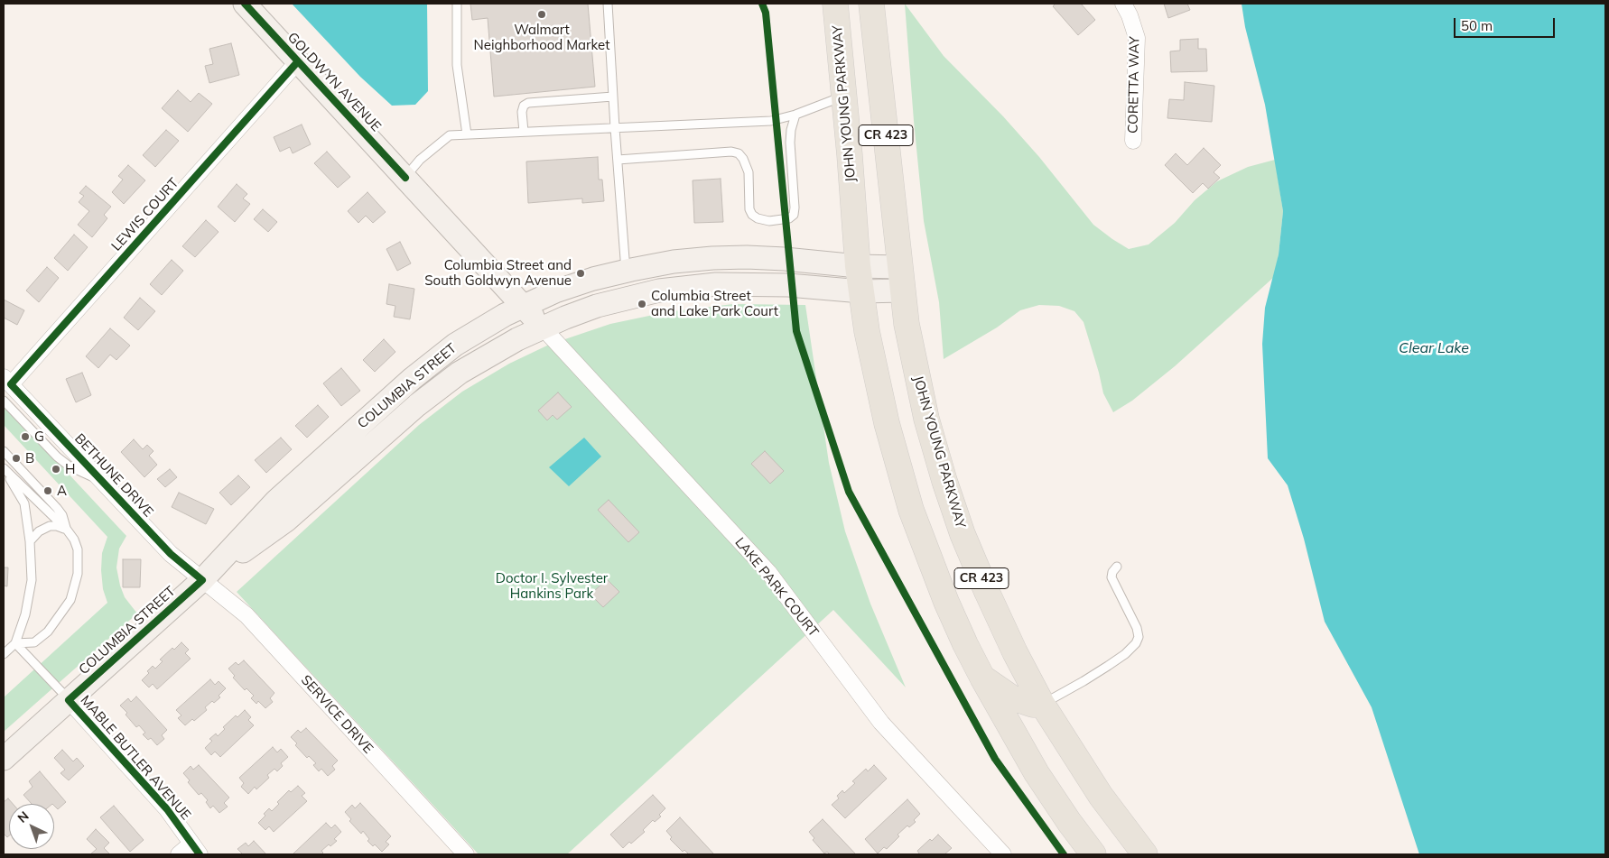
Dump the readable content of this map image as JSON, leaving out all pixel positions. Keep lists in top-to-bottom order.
{
  "streets": {
    "main road": ["JOHN YOUNG PARKWAY", "CR 423"],
    "street": [
      "GOLDWYN AVENUE",
      "CORETTA WAY",
      "LEWIS COURT",
      "COLUMBIA STREET",
      "BETHUNE DRIVE",
      "LAKE PARK COURT",
      "SERVICE DRIVE",
      "MABLE BUTLER AVENUE"
    ]
  },
  "crossings": [
    ["GOLDWYN AVENUE", "LEWIS COURT"],
    ["GOLDWYN AVENUE", "COLUMBIA STREET"],
    ["GOLDWYN AVENUE", "LAKE PARK COURT"],
    ["JOHN YOUNG PARKWAY", "COLUMBIA STREET"],
    ["LEWIS COURT", "BETHUNE DRIVE"],
    ["COLUMBIA STREET", "BETHUNE DRIVE"],
    ["COLUMBIA STREET", "LAKE PARK COURT"],
    ["COLUMBIA STREET", "SERVICE DRIVE"],
    ["COLUMBIA STREET", "MABLE BUTLER AVENUE"],
    ["BETHUNE DRIVE", "SERVICE DRIVE"]
  ],
  "water": ["Clear Lake"],
  "parks": ["Doctor I. Sylvester Hankins Park"],
  "places": [
    "Walmart Neighborhood Market",
    "Columbia Street and South Goldwyn Avenue",
    "Columbia Street and Lake Park Court",
    "G",
    "B",
    "H",
    "A"
  ],
  "scale_bar": "50 m",
  "north": "top left"
}
